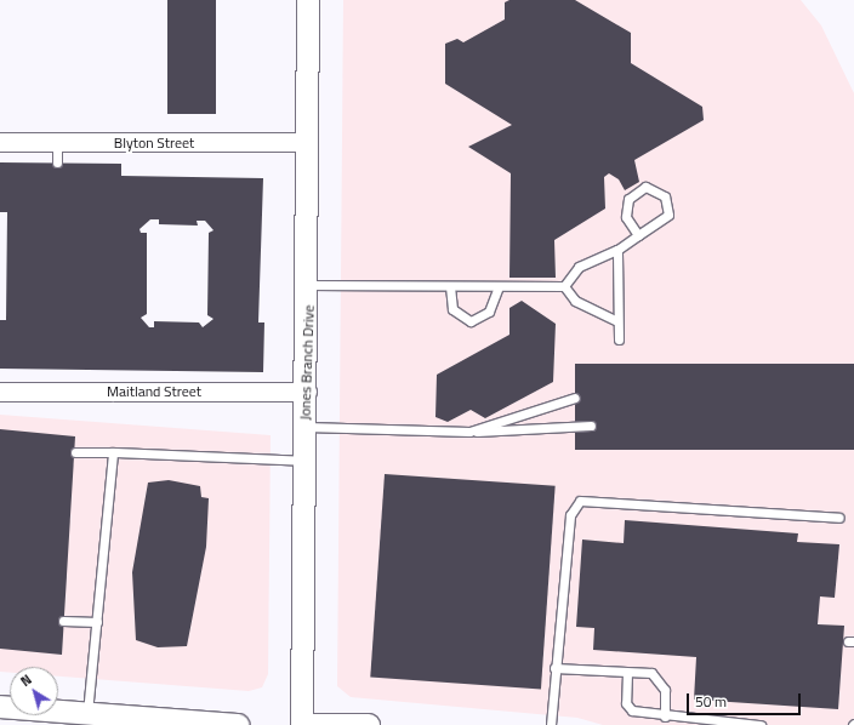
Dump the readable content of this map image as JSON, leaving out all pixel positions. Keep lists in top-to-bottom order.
{
  "streets": {
    "street": ["Blyton Street", "Jones Branch Drive", "Maitland Street"]
  },
  "crossings": [
    ["Blyton Street", "Jones Branch Drive"],
    ["Jones Branch Drive", "Maitland Street"]
  ],
  "scale_bar": "50 m",
  "north": "top left"
}
